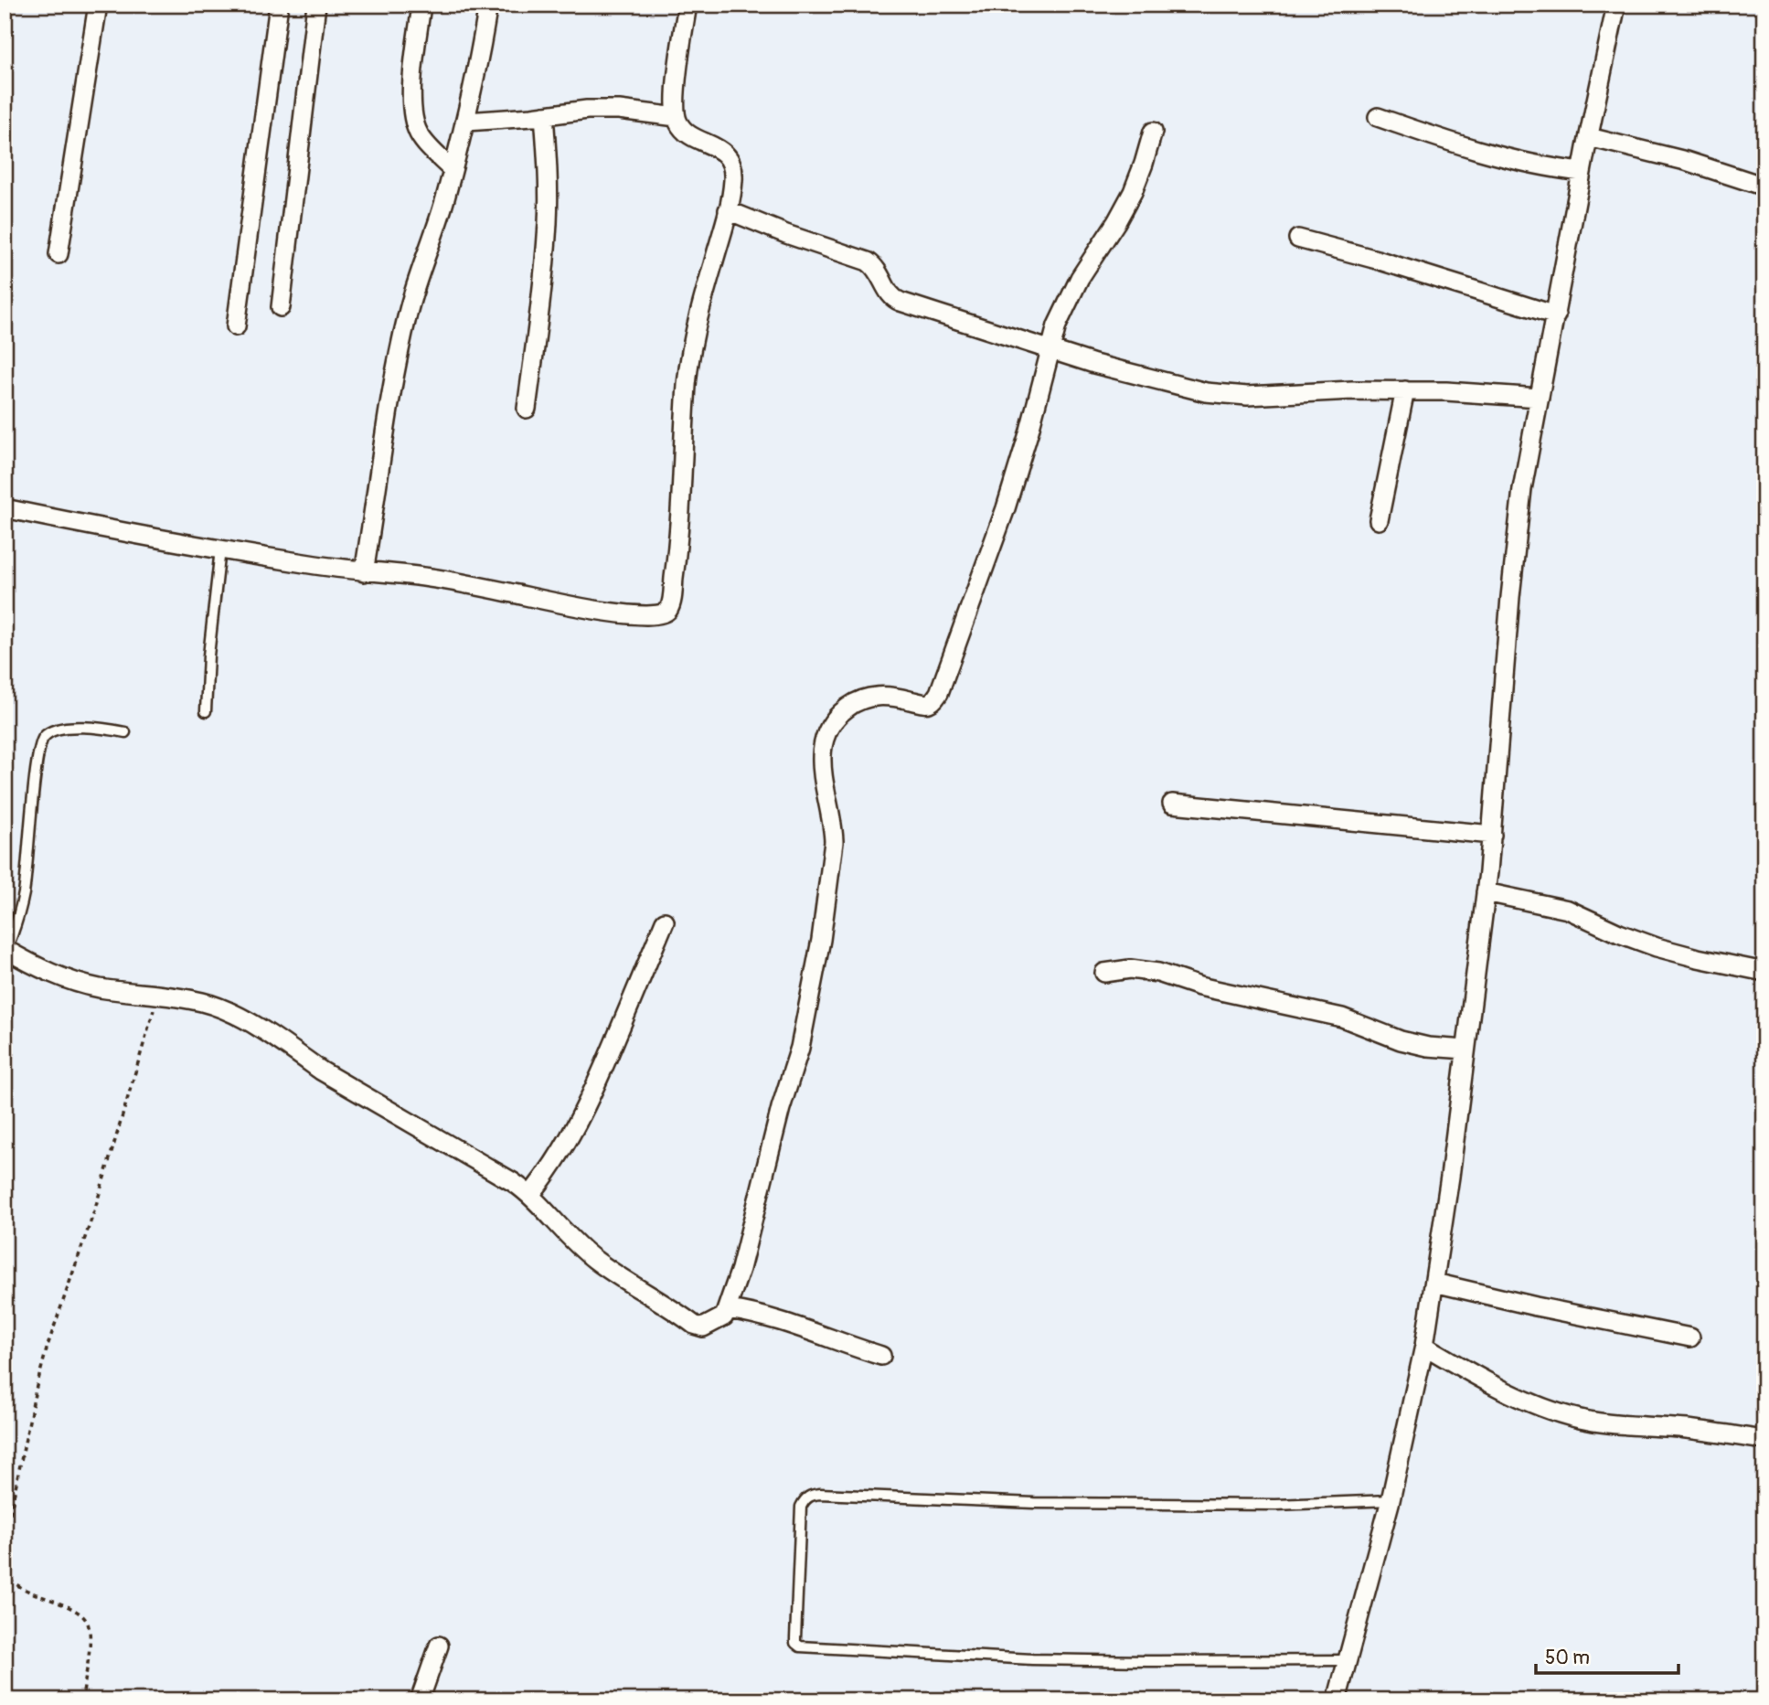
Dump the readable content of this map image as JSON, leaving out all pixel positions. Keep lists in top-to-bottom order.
{
  "scale_bar": "50 m"
}
